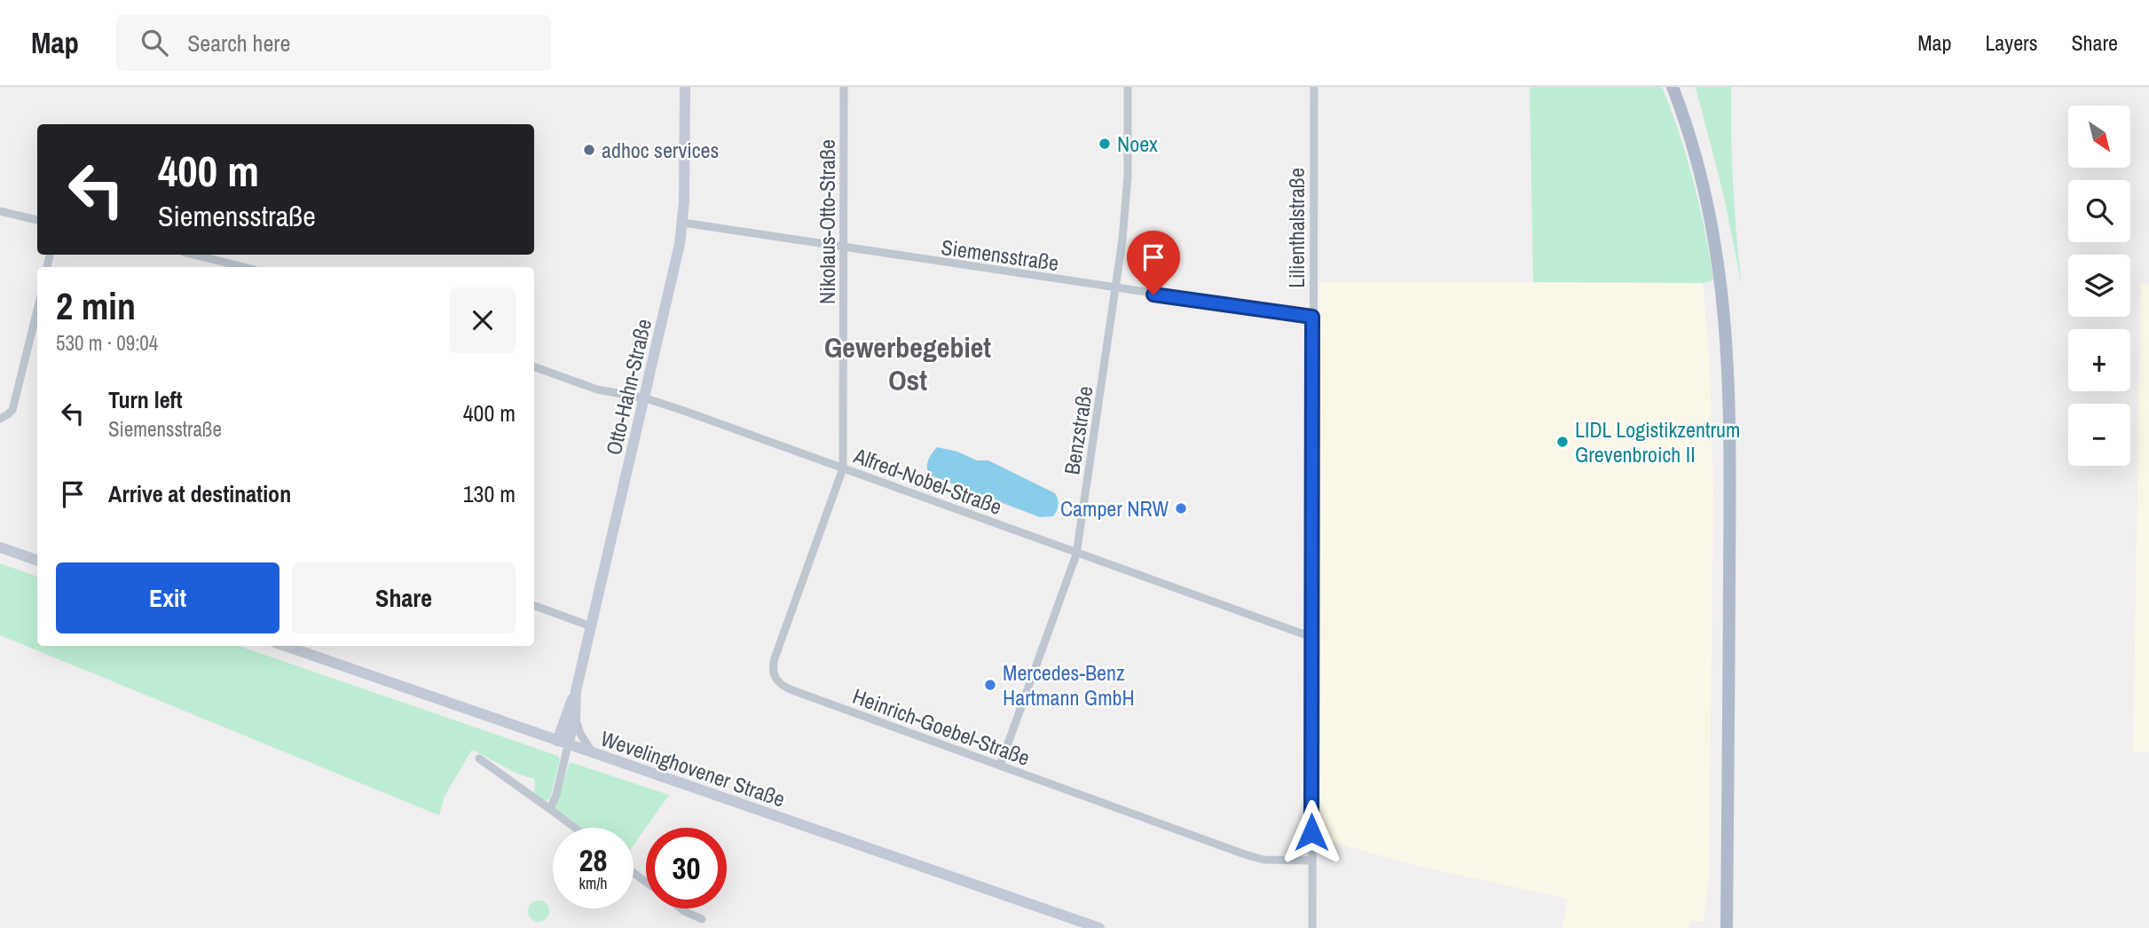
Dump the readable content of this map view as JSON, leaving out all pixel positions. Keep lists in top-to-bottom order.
{
  "streets": {
    "street": [
      "Nikolaus-Otto-Straße",
      "Lilienthalstraße",
      "Siemensstraße",
      "Otto-Hahn-Straße",
      "Benzstraße",
      "Alfred-Nobel-Straße",
      "Heinrich-Goebel-Straße",
      "Wevelinghovener Straße"
    ]
  },
  "crossings": [
    ["Nikolaus-Otto-Straße", "Siemensstraße"],
    ["Nikolaus-Otto-Straße", "Alfred-Nobel-Straße"],
    ["Nikolaus-Otto-Straße", "Heinrich-Goebel-Straße"],
    ["Lilienthalstraße", "Siemensstraße"],
    ["Lilienthalstraße", "Alfred-Nobel-Straße"],
    ["Lilienthalstraße", "Heinrich-Goebel-Straße"],
    ["Siemensstraße", "Otto-Hahn-Straße"],
    ["Siemensstraße", "Benzstraße"],
    ["Otto-Hahn-Straße", "Alfred-Nobel-Straße"],
    ["Otto-Hahn-Straße", "Wevelinghovener Straße"],
    ["Benzstraße", "Alfred-Nobel-Straße"],
    ["Benzstraße", "Heinrich-Goebel-Straße"],
    ["Alfred-Nobel-Straße", "Heinrich-Goebel-Straße"]
  ],
  "districts": ["Gewerbegebiet Ost"],
  "places": [
    "Noex",
    "adhoc services",
    "LIDL Logistikzentrum Grevenbroich II",
    "Camper NRW",
    "Mercedes-Benz Hartmann GmbH"
  ],
  "north": "bottom right",
  "page": {
    "header": "Map",
    "search": "Search here",
    "nav": ["Map", "Layers", "Share"],
    "map_buttons": ["+", "−"],
    "turn": ["400 m", "Siemensstraße"],
    "heading": ["2 min", "530 m · 09:04"],
    "list": [
      {
        "name": "Turn left",
        "note": "Siemensstraße",
        "value": "400 m"
      },
      {
        "name": "Arrive at destination",
        "value": "130 m"
      }
    ],
    "buttons": ["Exit", "Share"],
    "speed": "28 km/h",
    "limit": "30"
  }
}
